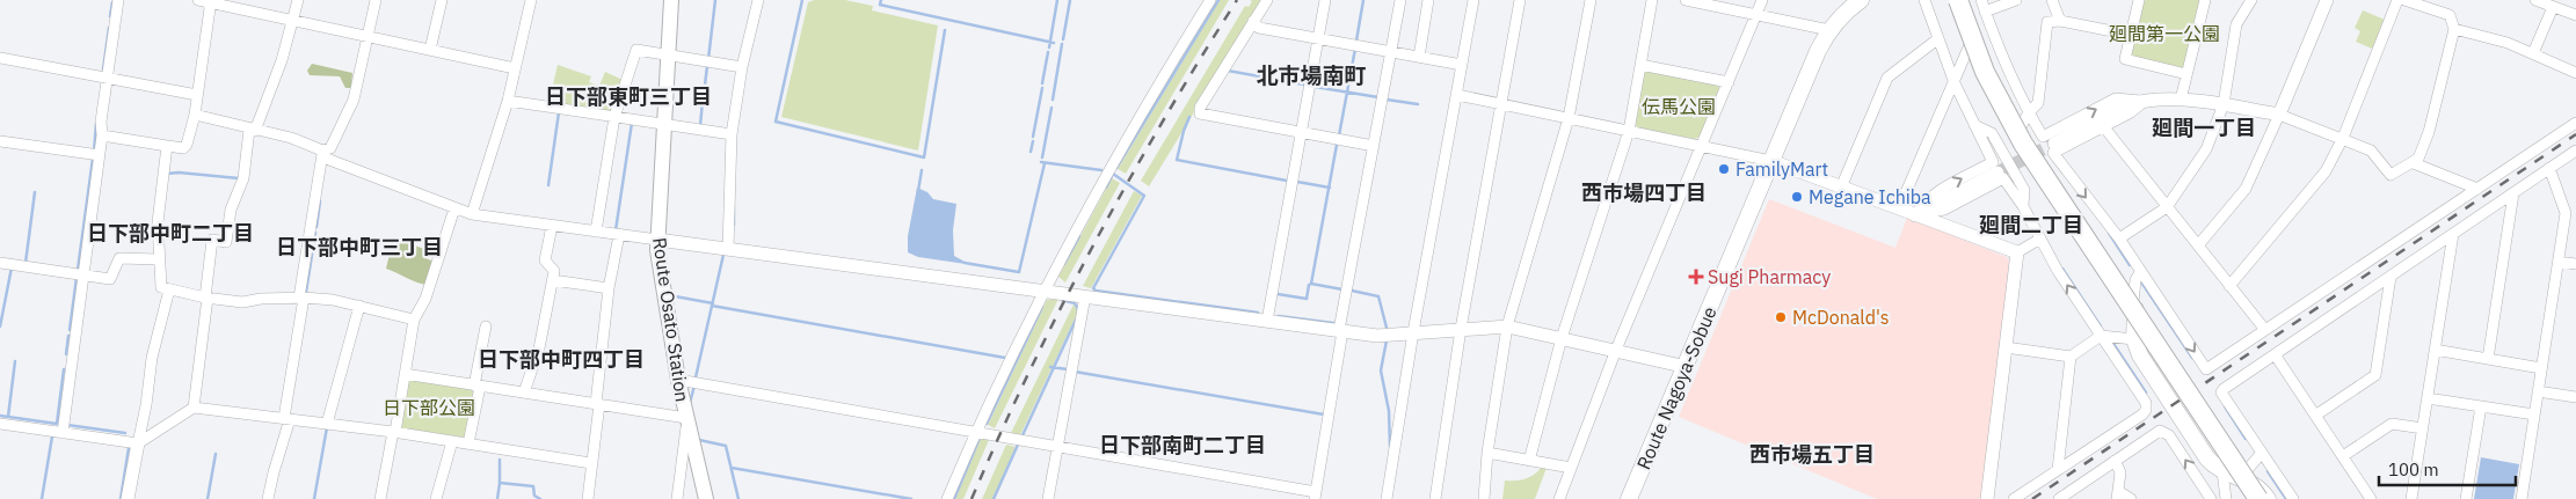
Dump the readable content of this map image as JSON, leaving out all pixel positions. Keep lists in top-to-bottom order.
{
  "streets": {
    "main road": ["Route Osato Station", "Route Nagoya-Sobue"]
  },
  "districts": [
    "北市場南町",
    "日下部東町三丁目",
    "廻間一丁目",
    "西市場四丁目",
    "廻間二丁目",
    "日下部中町二丁目",
    "日下部中町三丁目",
    "日下部中町四丁目",
    "日下部南町二丁目",
    "西市場五丁目"
  ],
  "parks": ["廻間第一公園", "伝馬公園", "日下部公園"],
  "places": {
    "other": ["FamilyMart", "Megane Ichiba", "McDonald's"],
    "health": ["Sugi Pharmacy"]
  },
  "scale_bar": "100 m"
}
